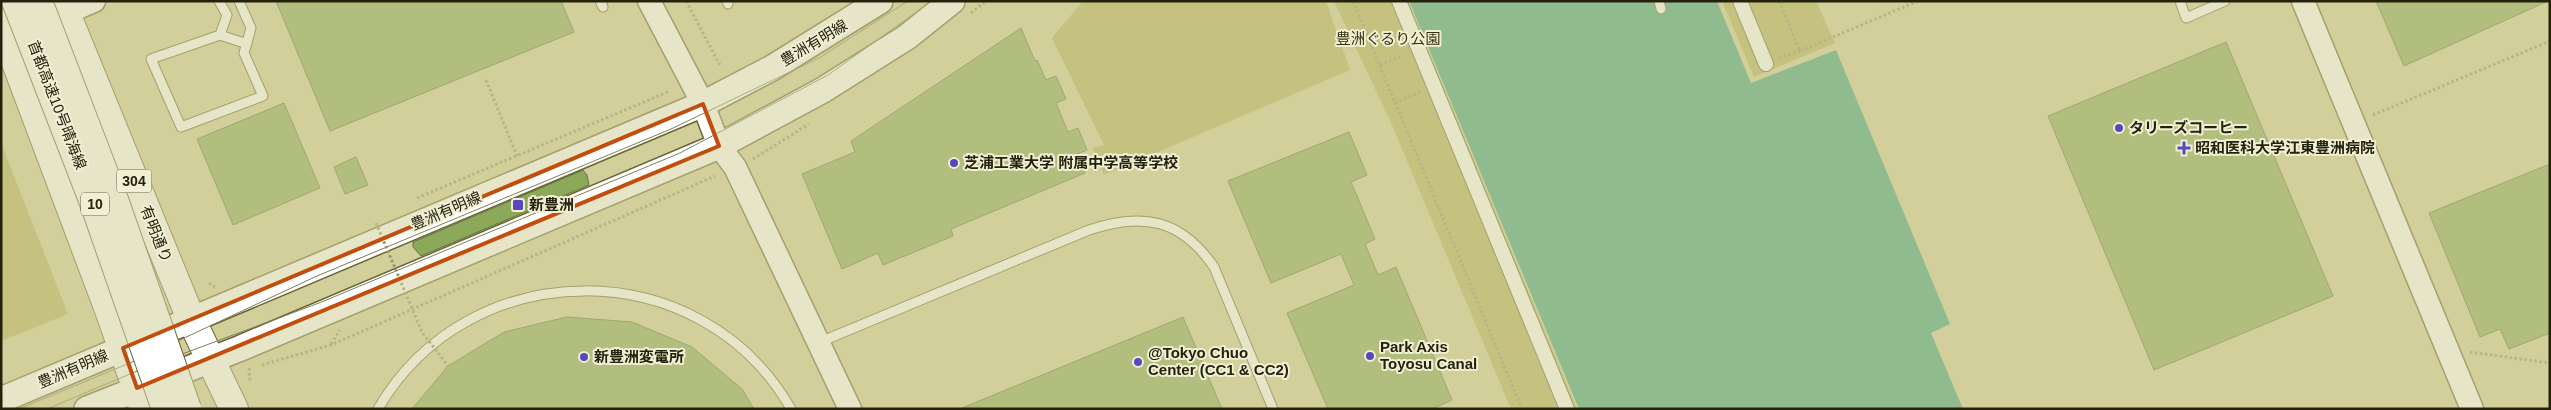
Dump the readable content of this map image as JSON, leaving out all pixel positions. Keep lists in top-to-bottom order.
{
  "streets": {
    "main road": [
      "豊洲有明線",
      "首都高速10号晴海線",
      "304",
      "10",
      "有明通り"
    ]
  },
  "crossings": [
    ["豊洲有明線", "有明通り"]
  ],
  "parks": ["豊洲ぐるり公園"],
  "places": {
    "other": [
      "タリーズコーヒー",
      "芝浦工業大学 附属中学高等学校",
      "Park Axis Toyosu Canal",
      "新豊洲変電所",
      "@Tokyo Chuo Center (CC1 & CC2)"
    ],
    "health": ["昭和医科大学江東豊洲病院"],
    "transit": ["新豊洲"]
  }
}
